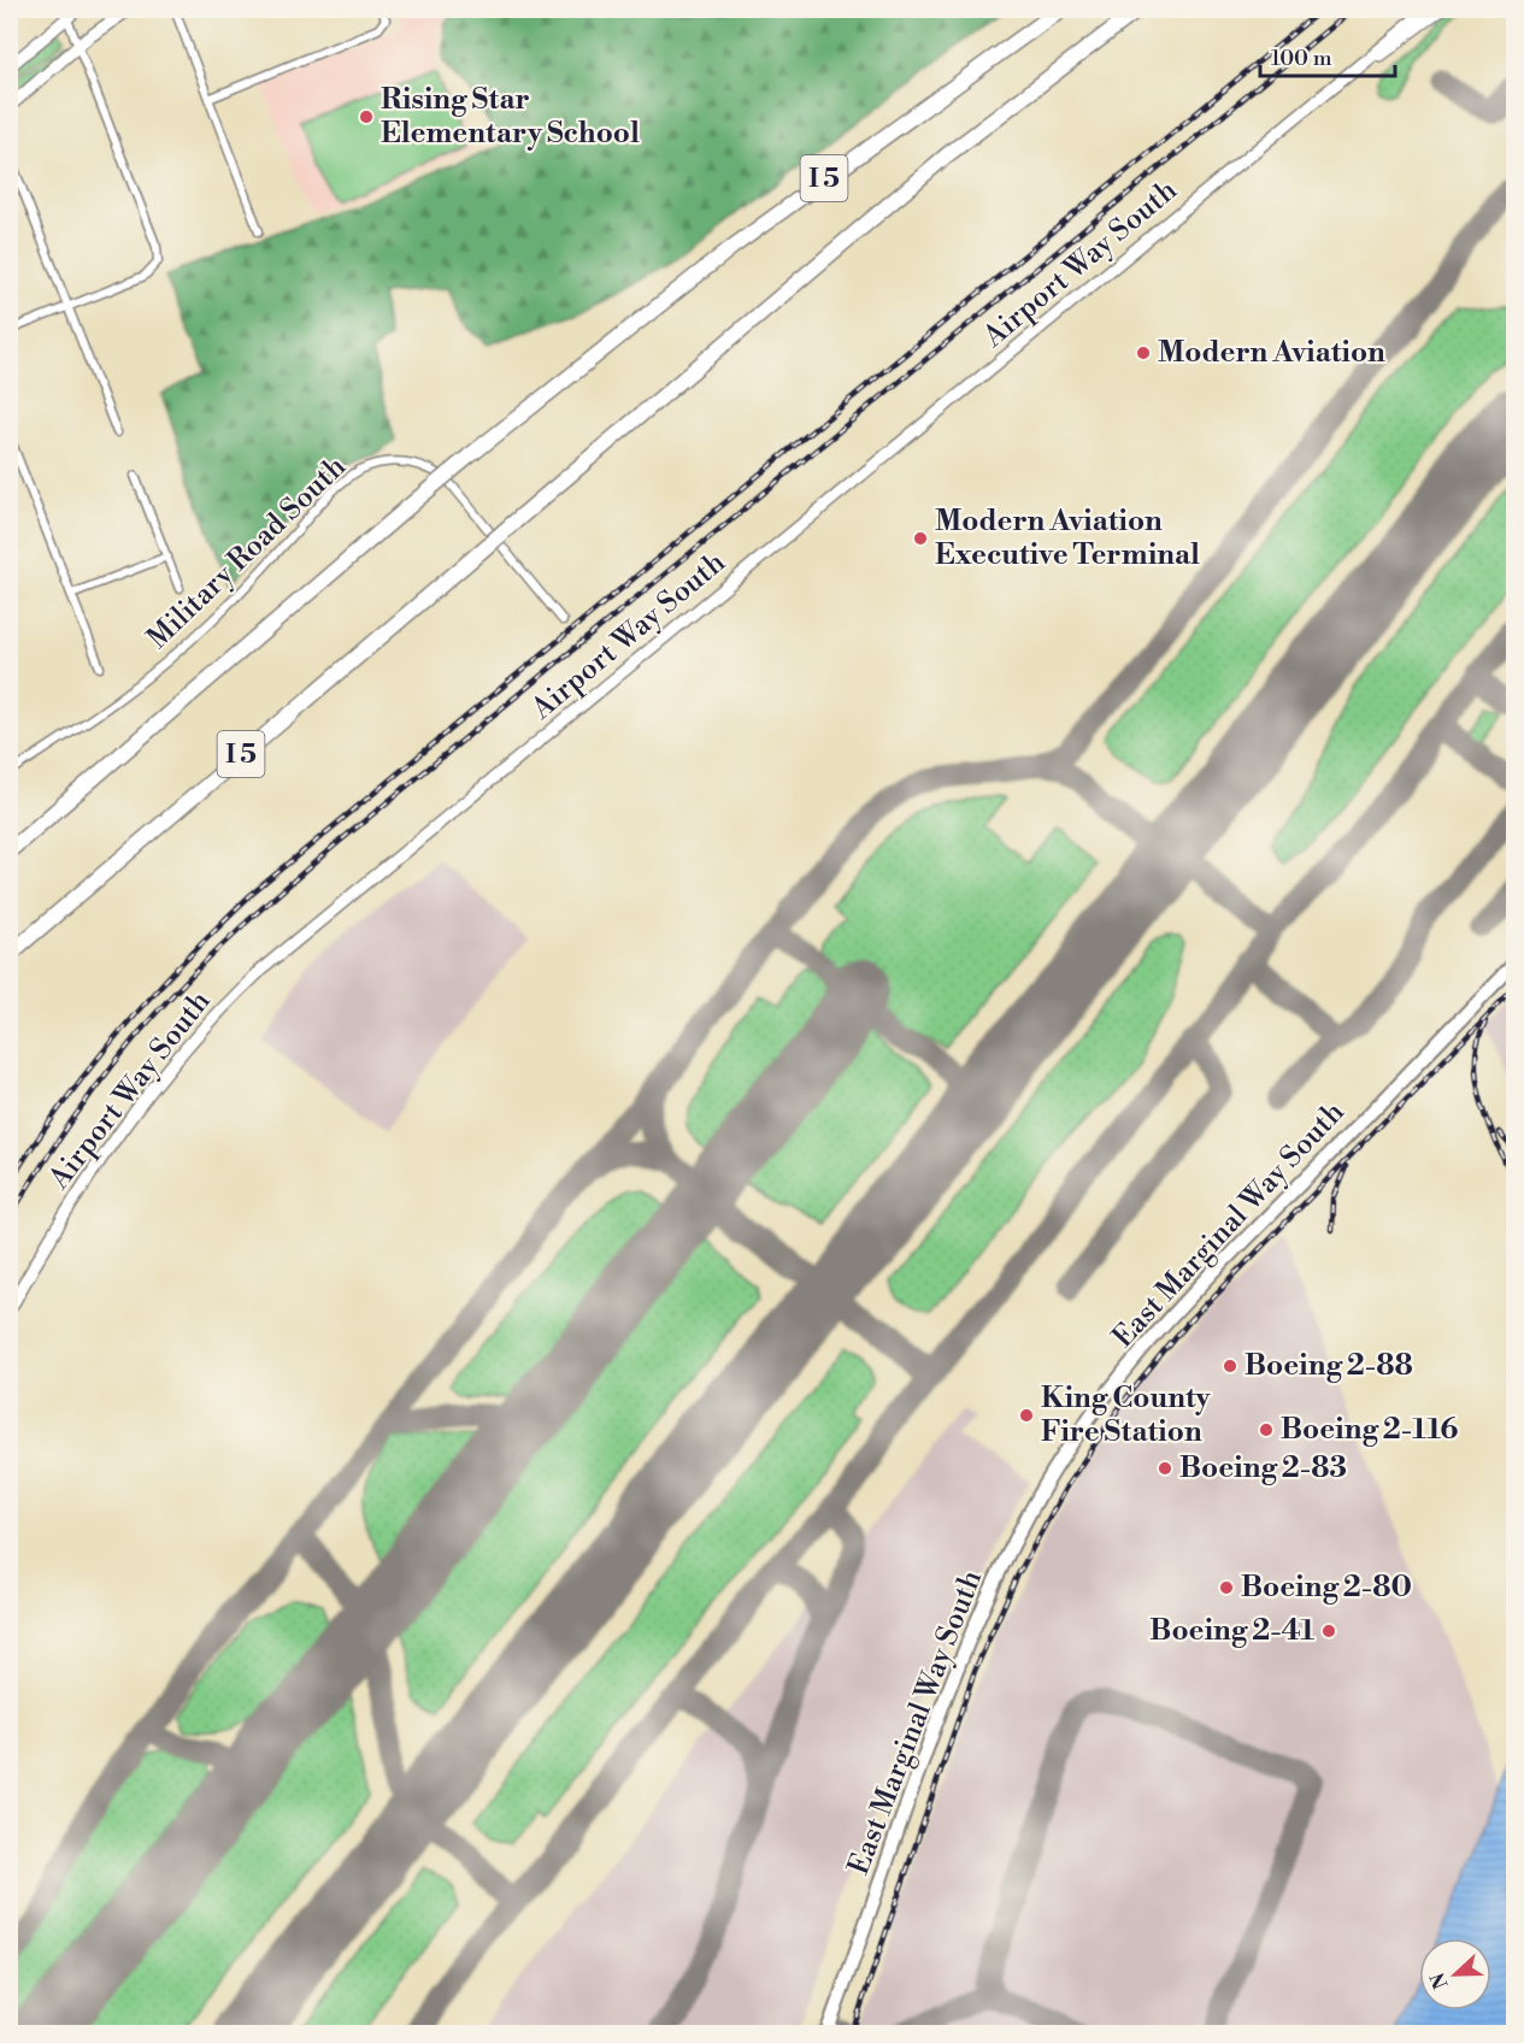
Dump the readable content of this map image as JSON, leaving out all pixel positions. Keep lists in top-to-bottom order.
{
  "streets": {
    "highway": ["I 5"],
    "main road": ["Airport Way South", "East Marginal Way South"],
    "street": ["Military Road South"]
  },
  "places": [
    "Rising Star Elementary School",
    "Modern Aviation",
    "Modern Aviation Executive Terminal",
    "Boeing 2-88",
    "King County Fire Station",
    "Boeing 2-116",
    "Boeing 2-83",
    "Boeing 2-80",
    "Boeing 2-41"
  ],
  "scale_bar": "100 m",
  "north": "left"
}
